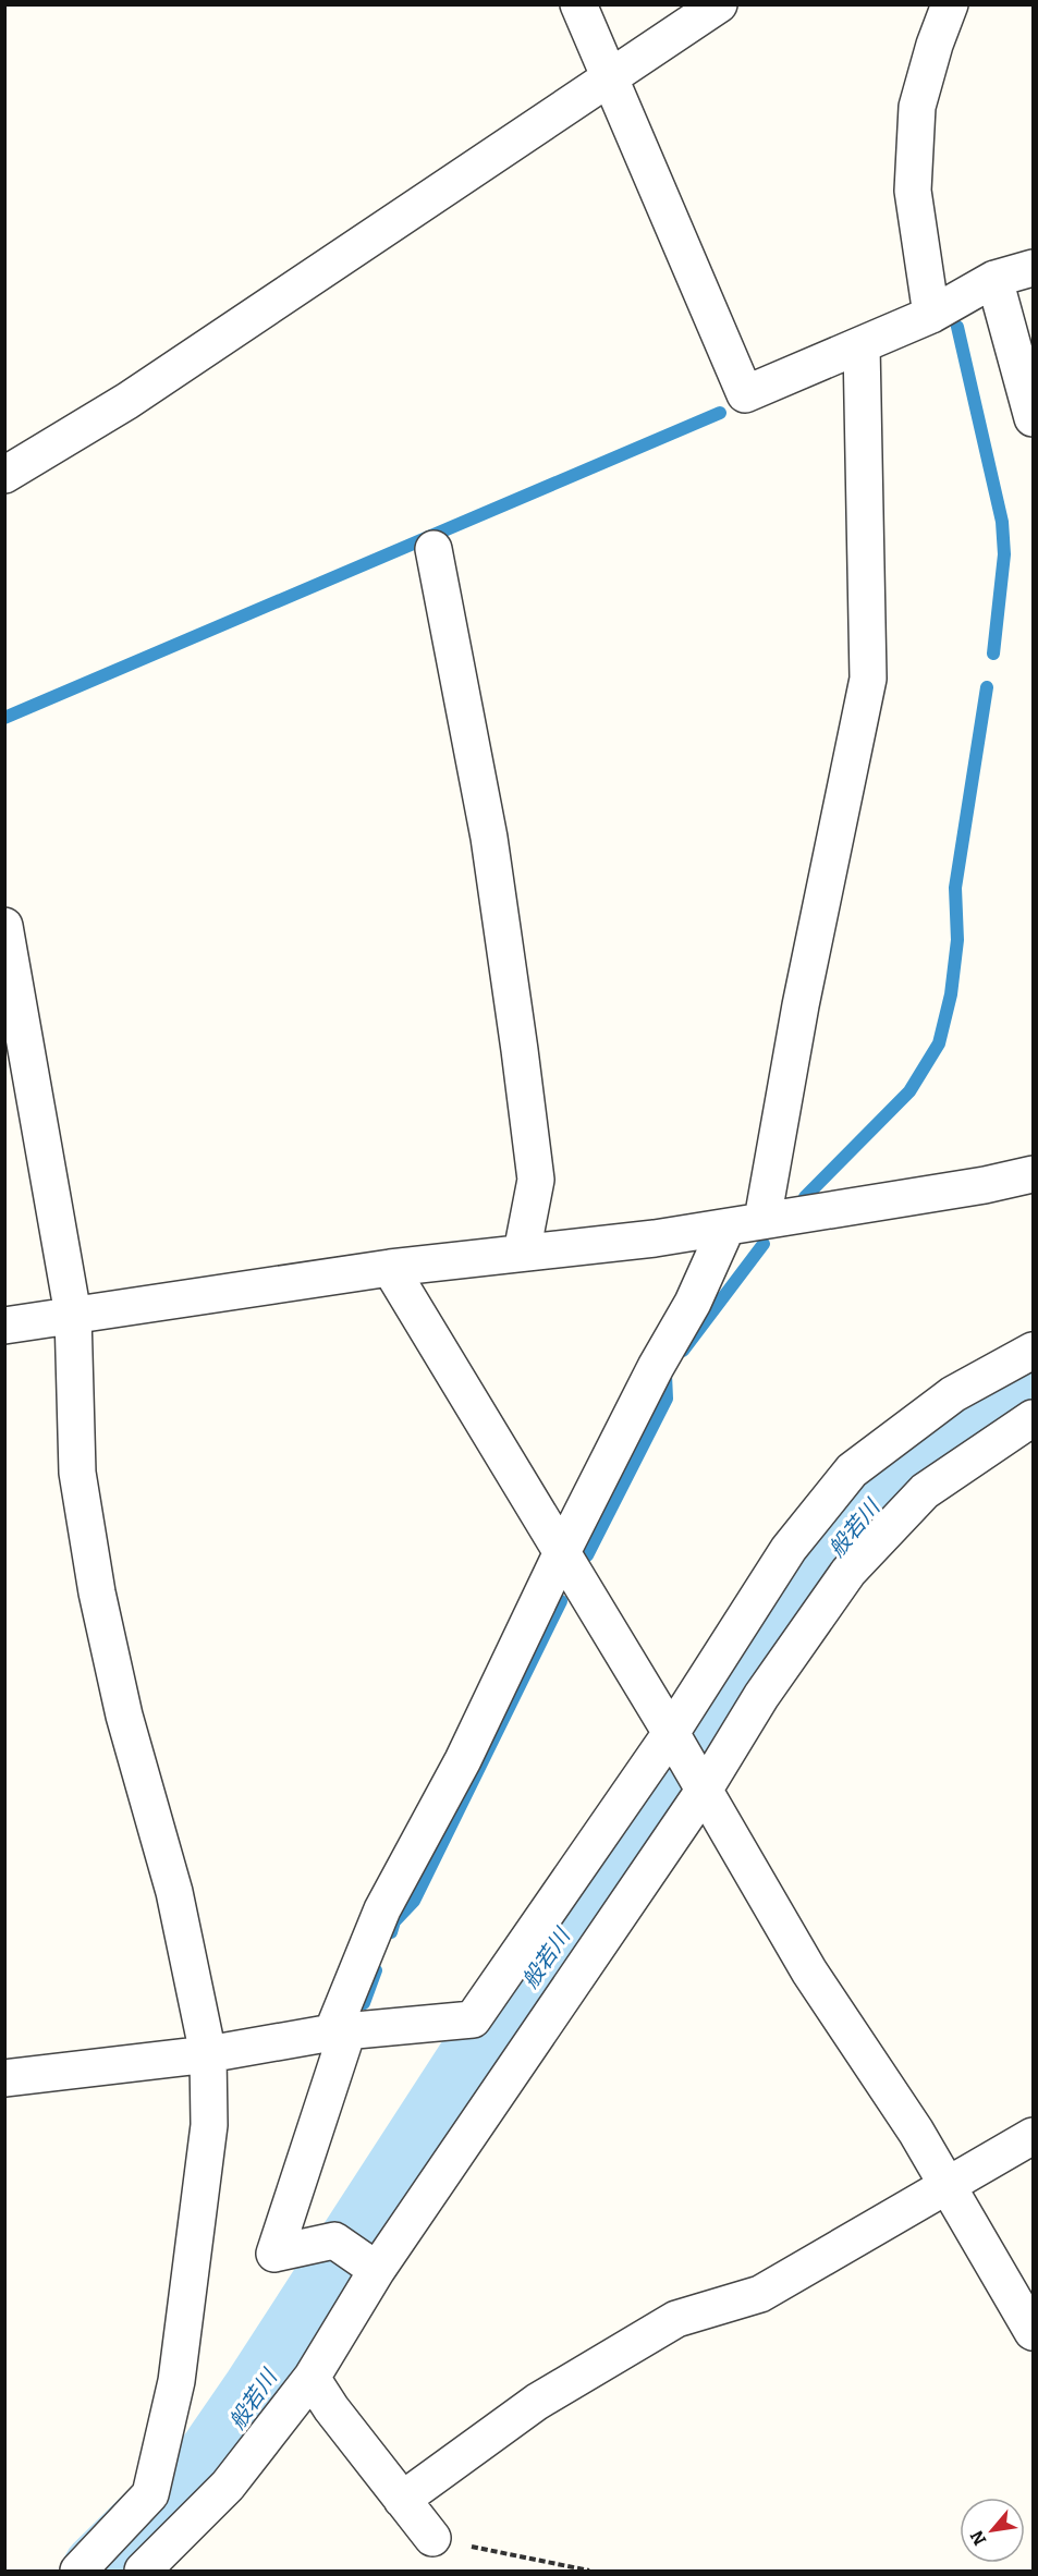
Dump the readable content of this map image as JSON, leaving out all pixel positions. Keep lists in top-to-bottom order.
{
  "water": ["般若川"],
  "north": "bottom left"
}
